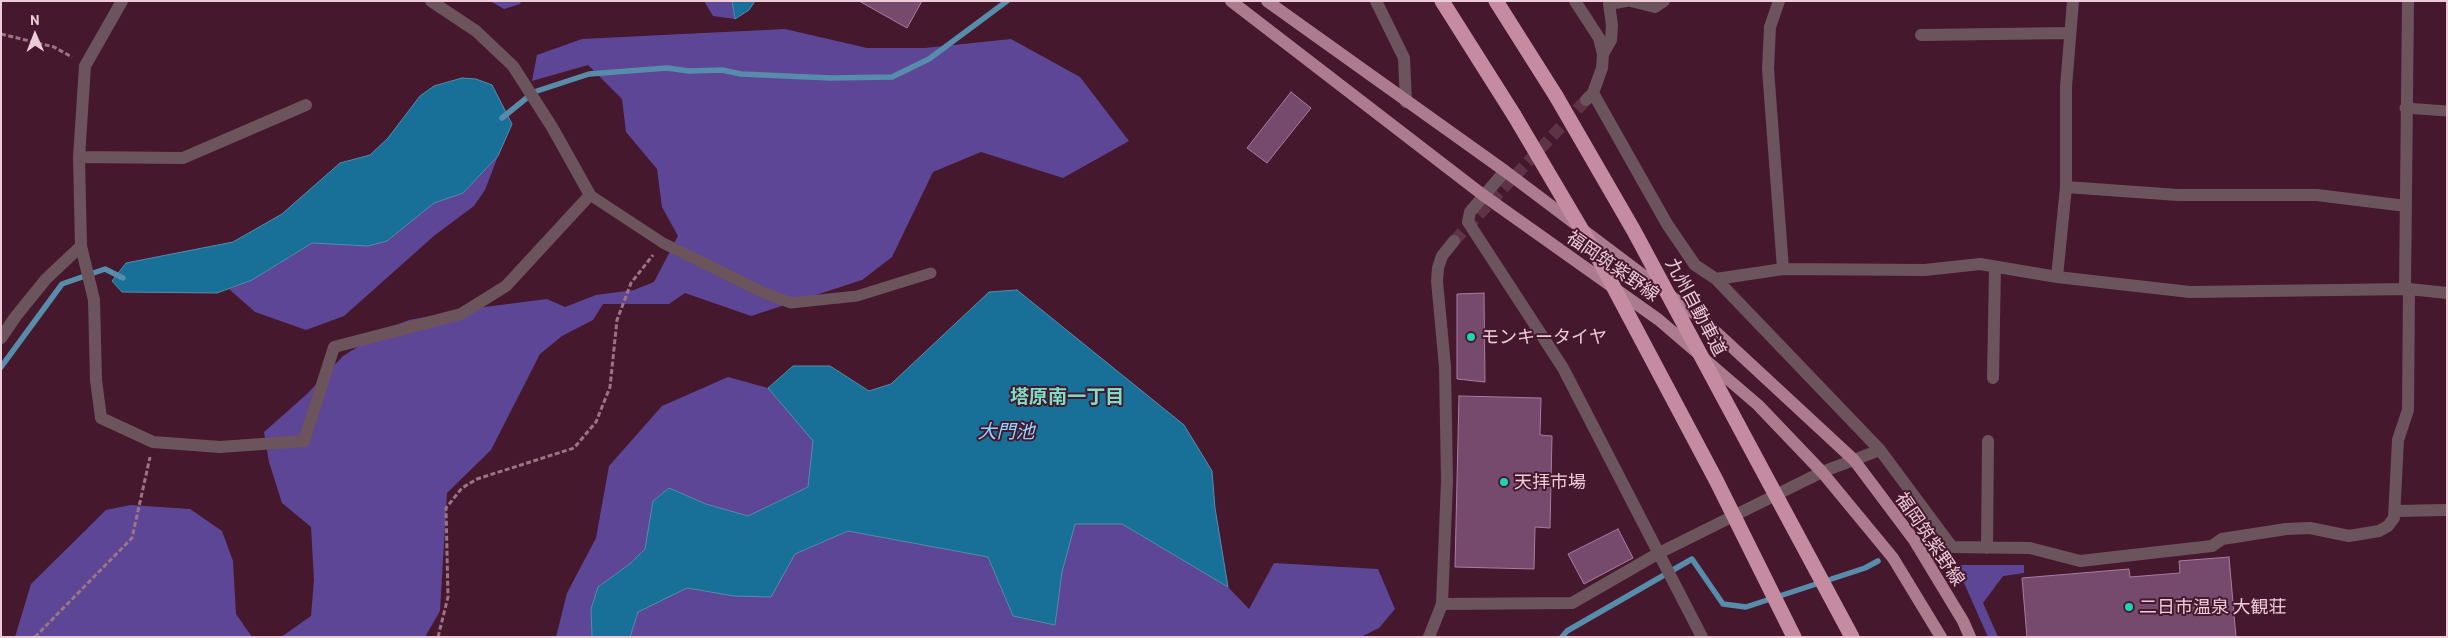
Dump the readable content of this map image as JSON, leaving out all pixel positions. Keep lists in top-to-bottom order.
{
  "streets": {
    "highway": ["九州自動車道"],
    "main road": ["福岡筑紫野線"]
  },
  "districts": ["塔原南一丁目"],
  "water": ["大門池"],
  "places": ["モンキータイヤ", "天拝市場", "二日市温泉 大観荘"],
  "north": "top"
}
